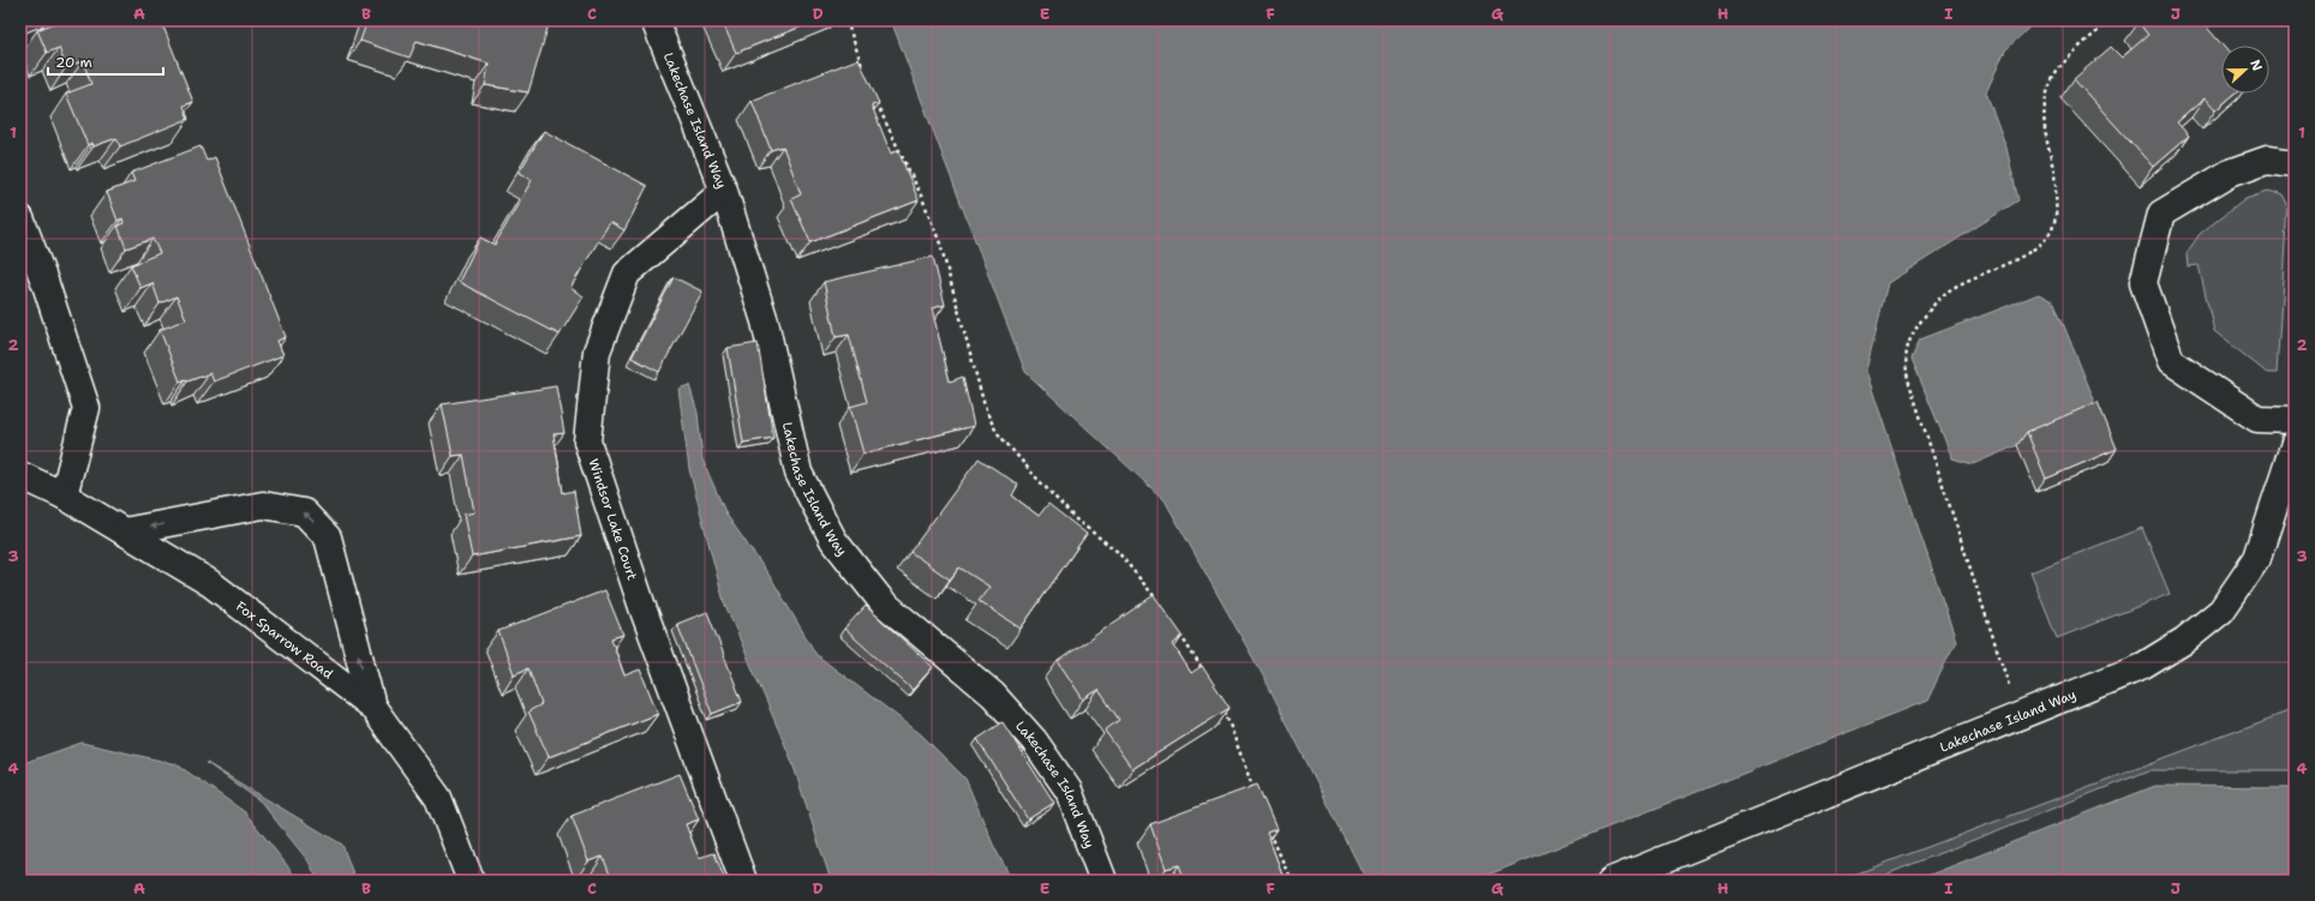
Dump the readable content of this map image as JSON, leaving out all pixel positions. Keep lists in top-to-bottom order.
{
  "streets": {
    "street": ["Lakechase Island Way", "Windsor Lake Court", "Fox Sparrow Road"]
  },
  "crossings": [
    ["Lakechase Island Way", "Windsor Lake Court"]
  ],
  "scale_bar": "20 m",
  "north": "right",
  "grid": {
    "columns": [
      "A",
      "B",
      "C",
      "D",
      "E",
      "F",
      "G",
      "H",
      "I",
      "J"
    ],
    "rows": [
      "1",
      "2",
      "3",
      "4"
    ]
  }
}
